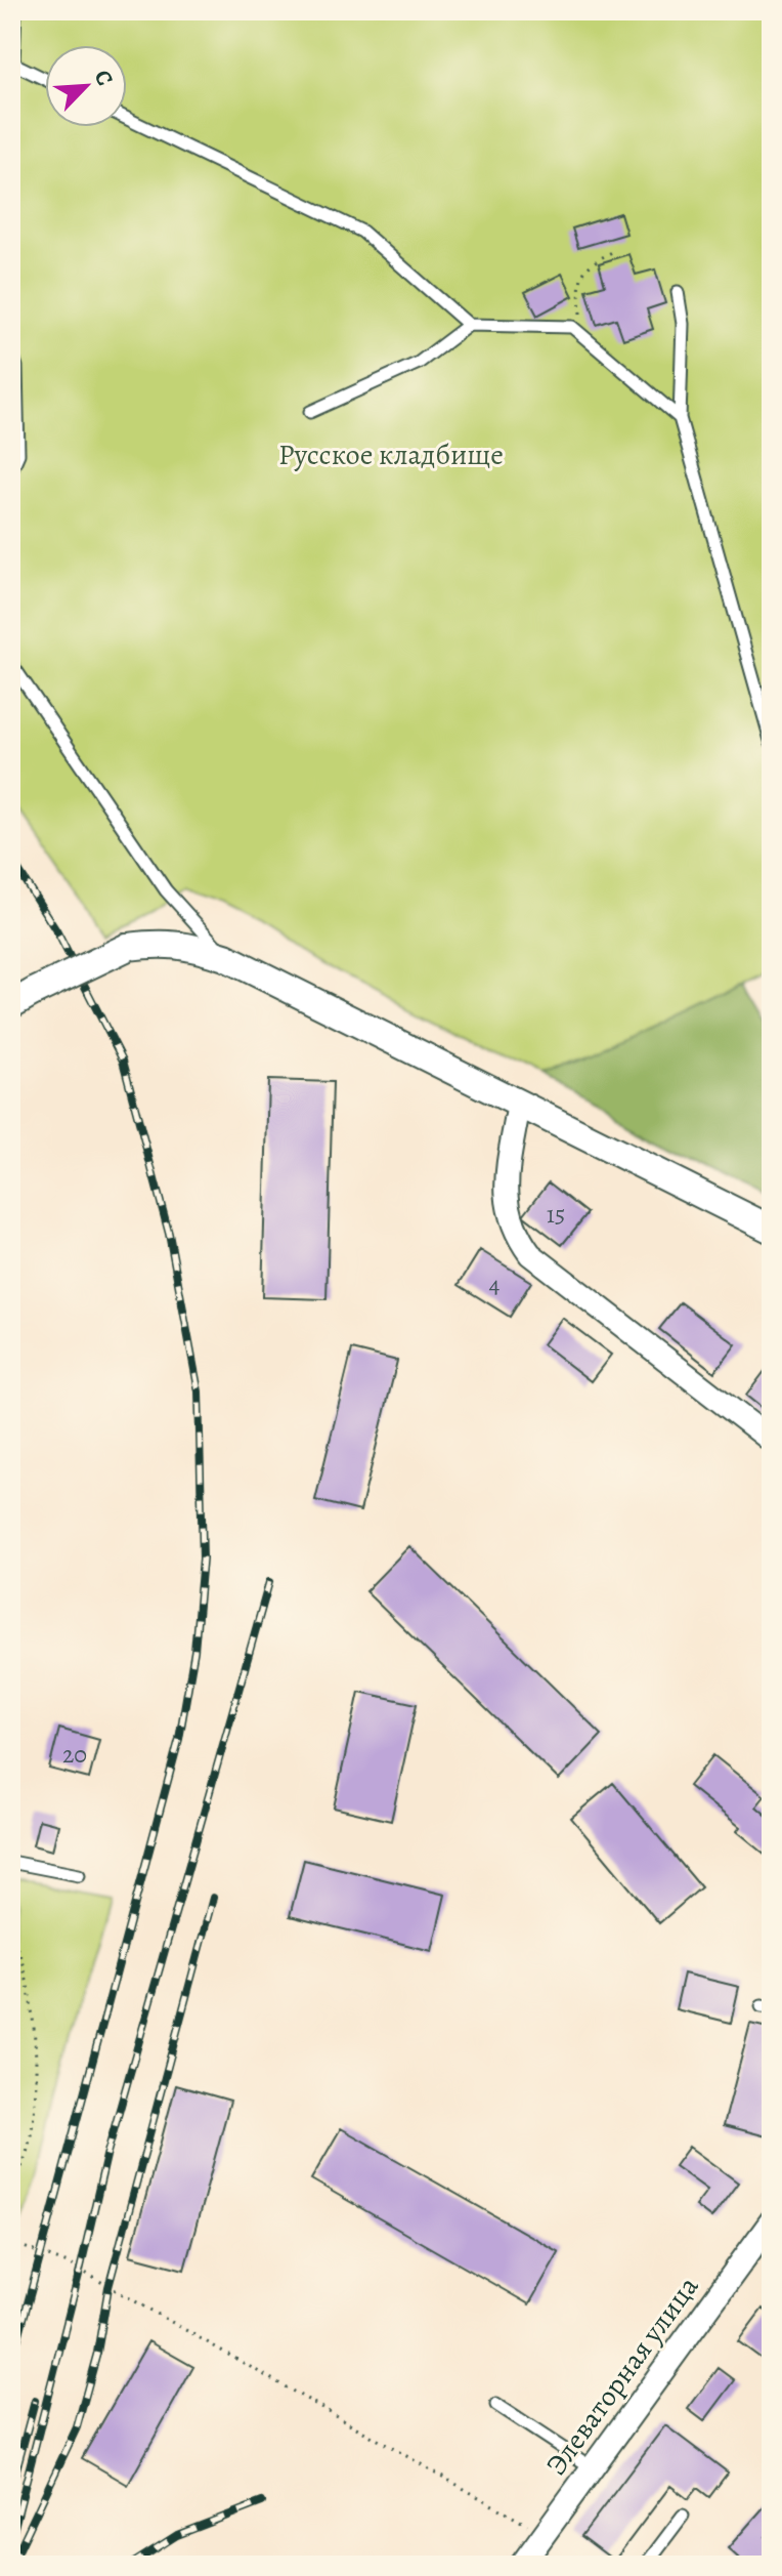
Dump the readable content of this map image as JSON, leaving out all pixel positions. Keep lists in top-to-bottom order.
{
  "streets": {
    "street": ["Элеваторная улица"]
  },
  "parks": ["Русское кладбище"],
  "house_numbers": ["15", "4", "20"],
  "north": "top right"
}
